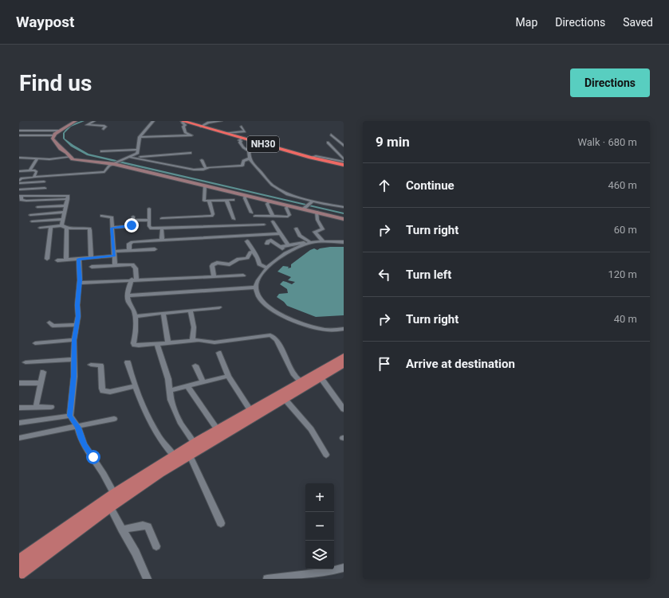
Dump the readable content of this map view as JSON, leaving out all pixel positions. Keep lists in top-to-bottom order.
{
  "streets": {
    "highway": ["NH30"]
  },
  "page": {
    "header": "Waypost",
    "nav": ["Map", "Directions", "Saved"],
    "buttons": "Directions",
    "title": "Find us",
    "heading": ["9 min", "Walk · 680 m"],
    "list": [
      ["Continue", "460 m"],
      ["Turn right", "60 m"],
      ["Turn left", "120 m"],
      ["Turn right", "40 m"],
      "Arrive at destination"
    ],
    "map_buttons": ["+", "−"]
  }
}
